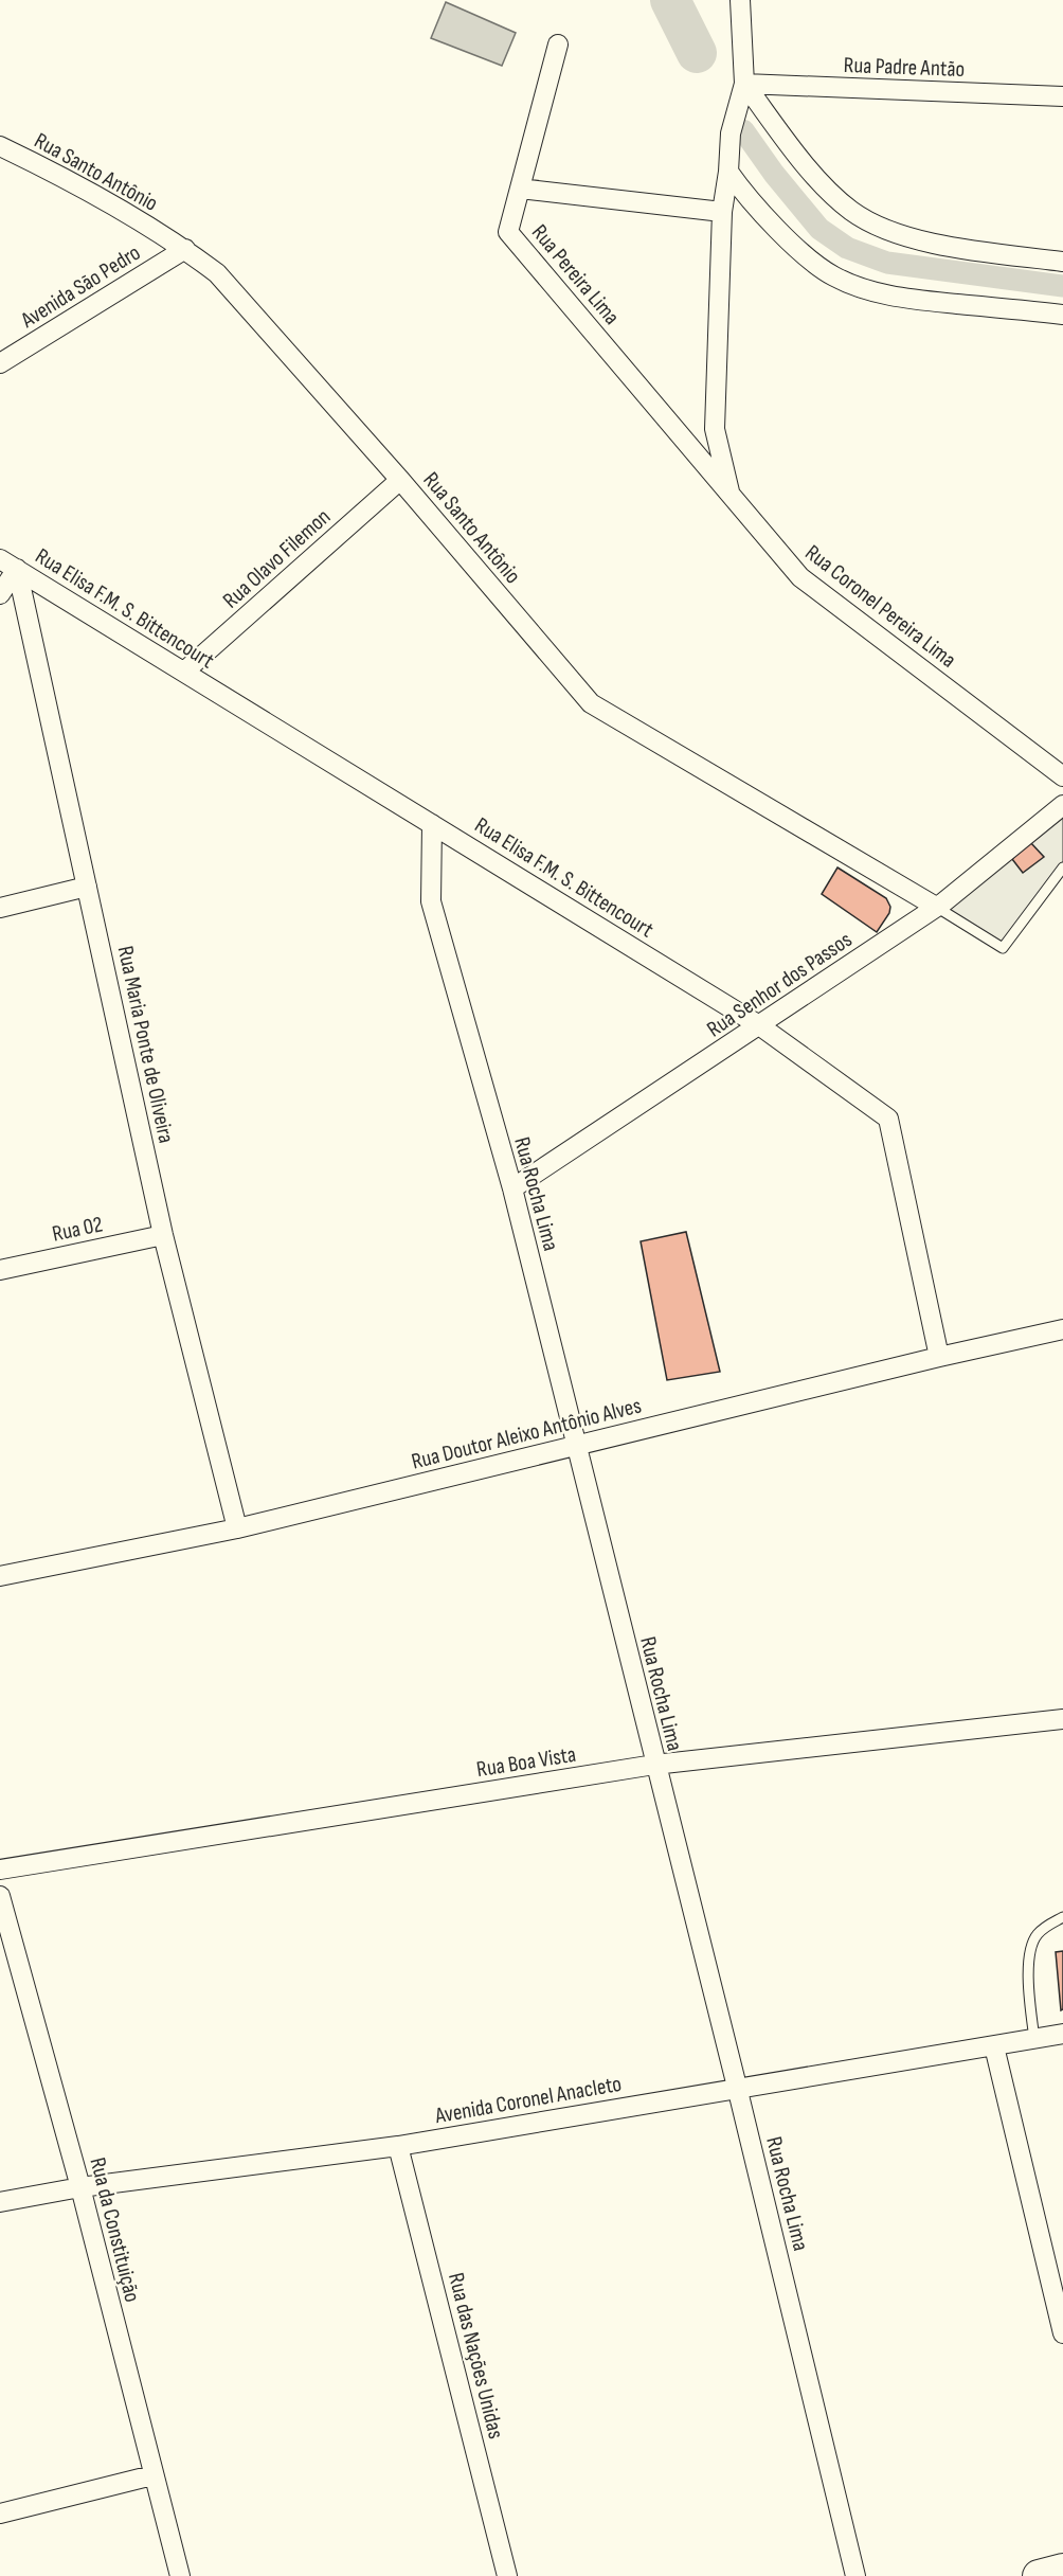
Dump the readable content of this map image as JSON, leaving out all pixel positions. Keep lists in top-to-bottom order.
{
  "streets": {
    "street": [
      "Rua Padre Antão",
      "Rua Santo Antônio",
      "Rua Pereira Lima",
      "Avenida São Pedro",
      "Rua Olavo Filemon",
      "Rua Coronel Pereira Lima",
      "Rua Elisa F.M. S. Bittencourt",
      "Rua Senhor dos Passos",
      "Rua Maria Ponte de Oliveira",
      "Rua Rocha Lima",
      "Rua 02",
      "Rua Doutor Aleixo Antônio Alves",
      "Rua Boa Vista",
      "Avenida Coronel Anacleto",
      "Rua da Constituição",
      "Rua das Nações Unidas"
    ]
  },
  "crossings": [
    ["Rua Padre Antão", "Rua Coronel Pereira Lima"],
    ["Rua Santo Antônio", "Avenida São Pedro"],
    ["Rua Santo Antônio", "Rua Olavo Filemon"],
    ["Rua Santo Antônio", "Rua Senhor dos Passos"],
    ["Rua Pereira Lima", "Rua Coronel Pereira Lima"],
    ["Rua Olavo Filemon", "Rua Elisa F.M. S. Bittencourt"],
    ["Rua Elisa F.M. S. Bittencourt", "Rua Senhor dos Passos"],
    ["Rua Elisa F.M. S. Bittencourt", "Rua Maria Ponte de Oliveira"],
    ["Rua Elisa F.M. S. Bittencourt", "Rua Rocha Lima"],
    ["Rua Elisa F.M. S. Bittencourt", "Rua Doutor Aleixo Antônio Alves"],
    ["Rua Senhor dos Passos", "Rua Rocha Lima"],
    ["Rua Maria Ponte de Oliveira", "Rua 02"],
    ["Rua Maria Ponte de Oliveira", "Rua Doutor Aleixo Antônio Alves"],
    ["Rua Rocha Lima", "Rua Doutor Aleixo Antônio Alves"],
    ["Rua Rocha Lima", "Rua Boa Vista"],
    ["Rua Rocha Lima", "Avenida Coronel Anacleto"],
    ["Avenida Coronel Anacleto", "Rua da Constituição"],
    ["Avenida Coronel Anacleto", "Rua das Nações Unidas"]
  ]
}
